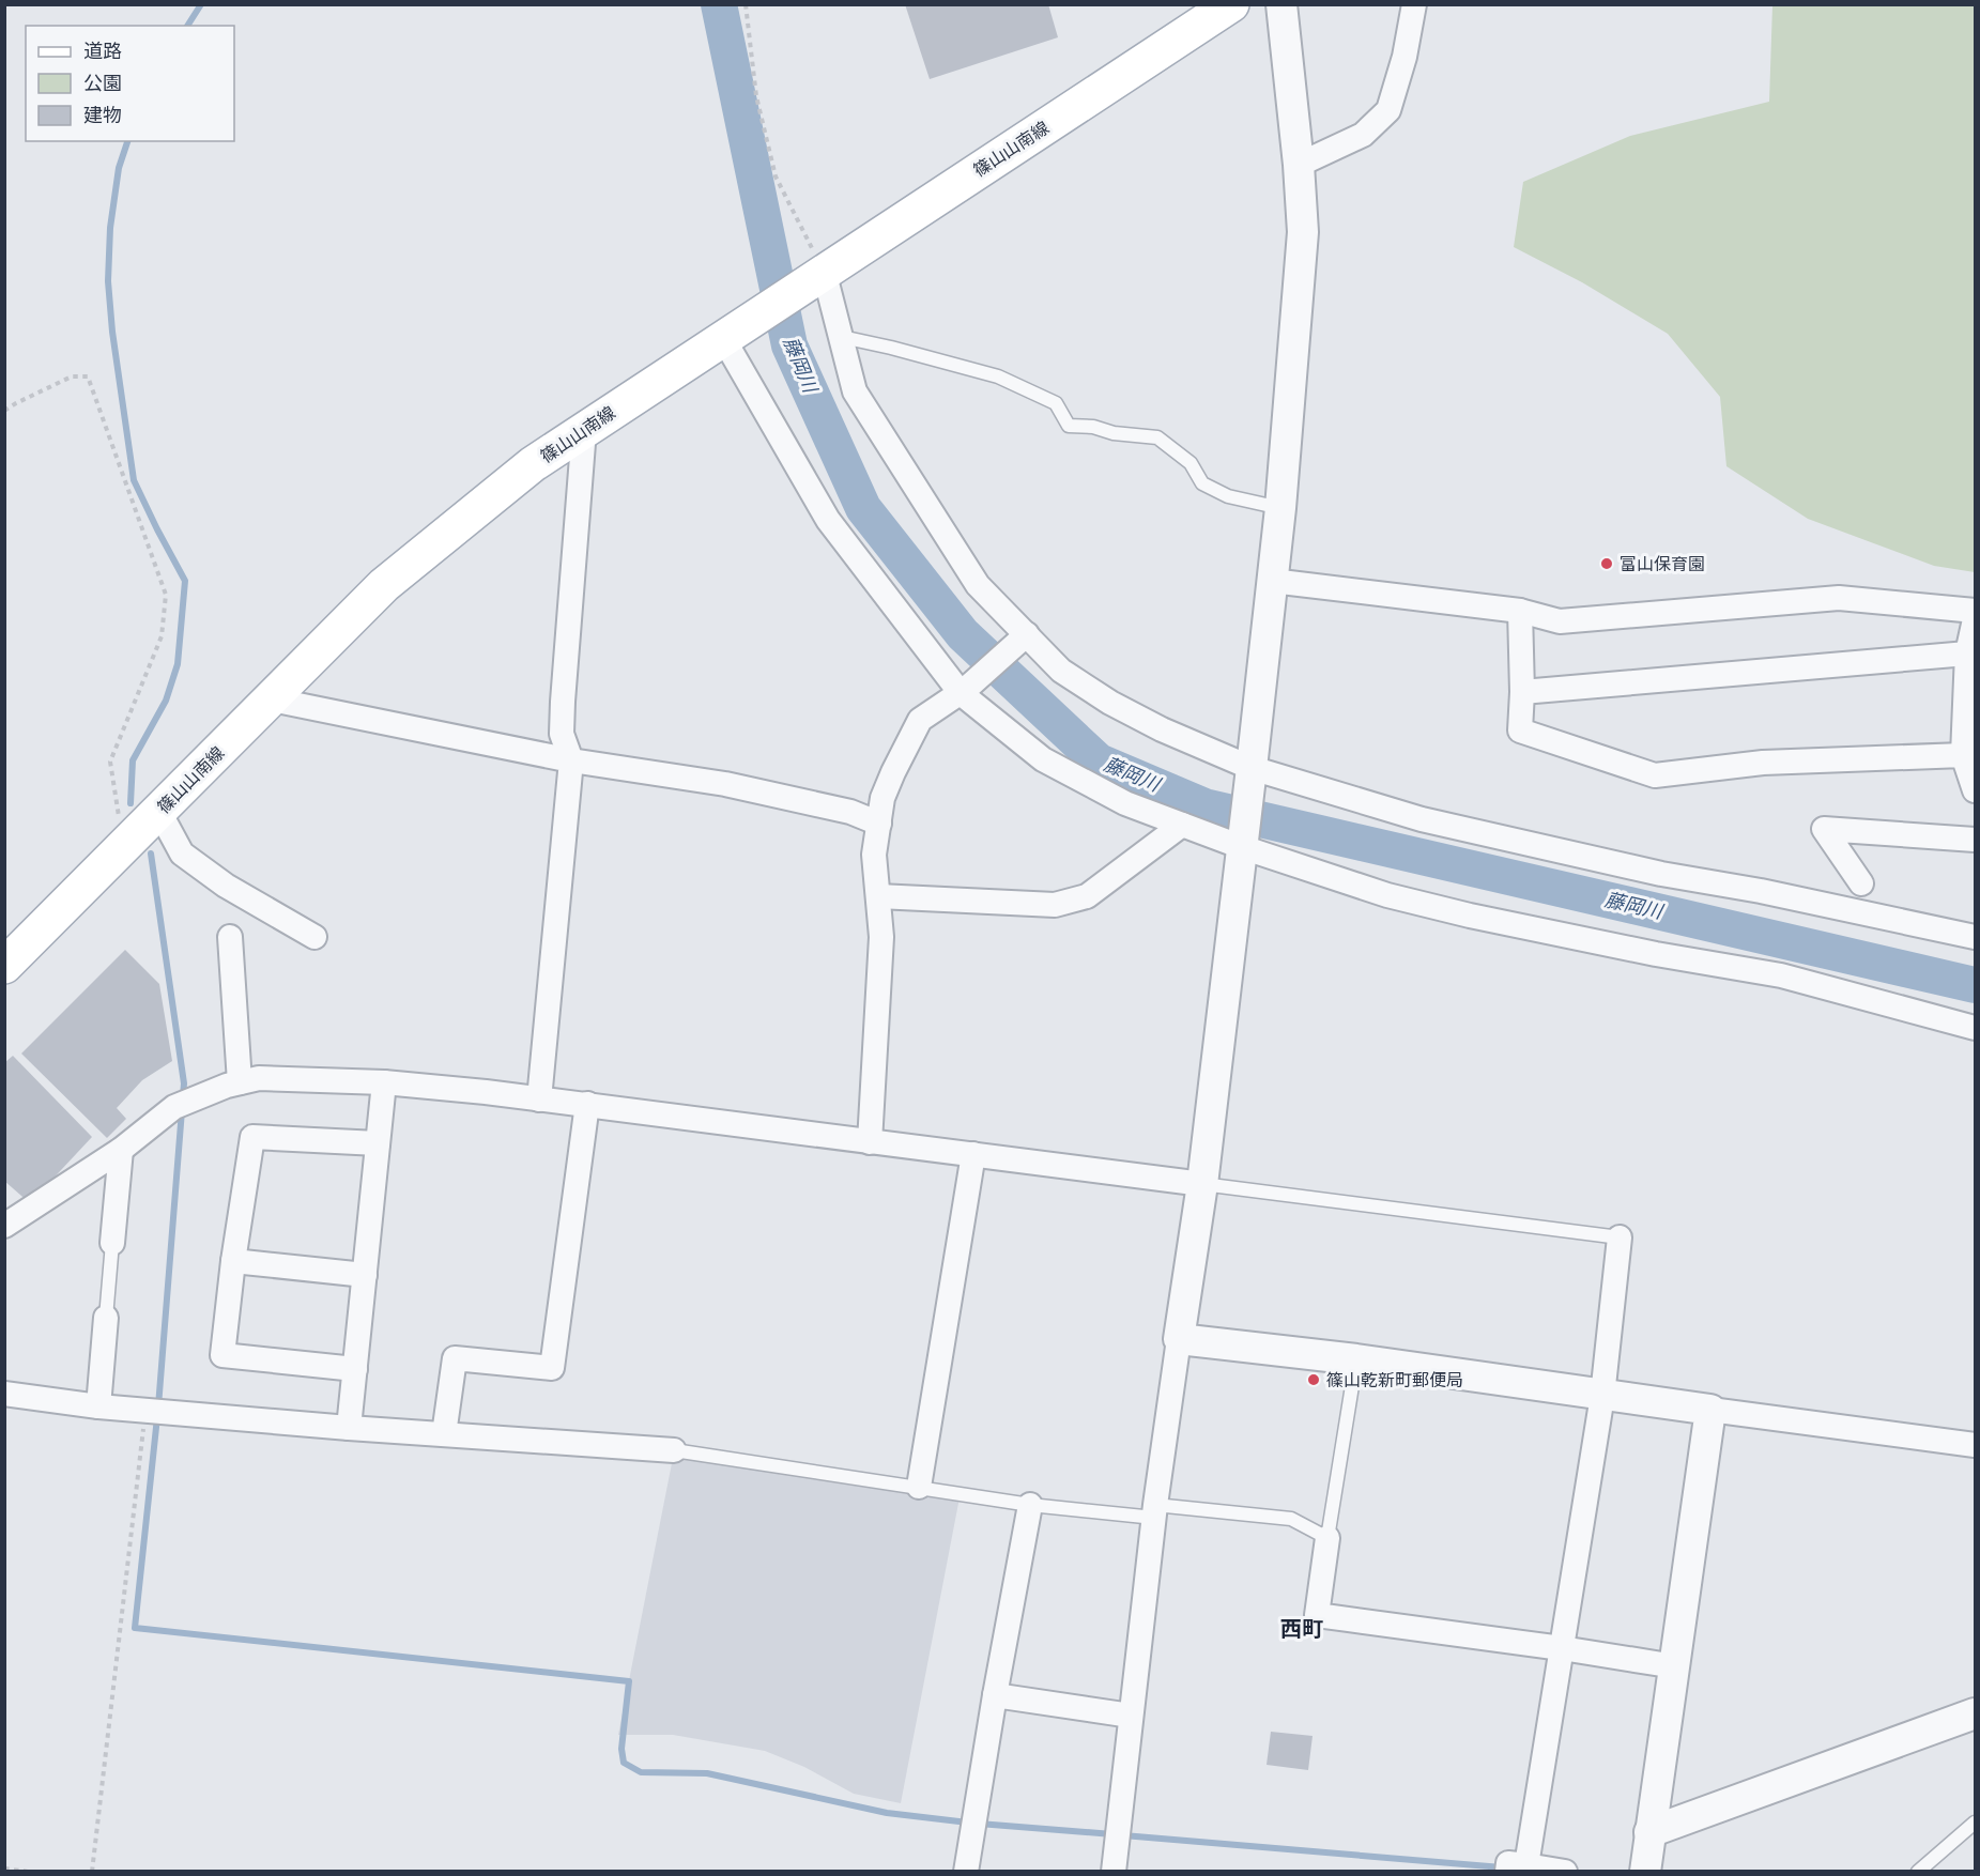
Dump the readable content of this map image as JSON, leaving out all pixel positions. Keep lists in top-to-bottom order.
{
  "streets": {
    "main road": ["篠山山南線"]
  },
  "districts": ["西町"],
  "water": ["藤岡川"],
  "places": ["富山保育園", "篠山乾新町郵便局"],
  "legend": ["道路", "公園", "建物"]
}
